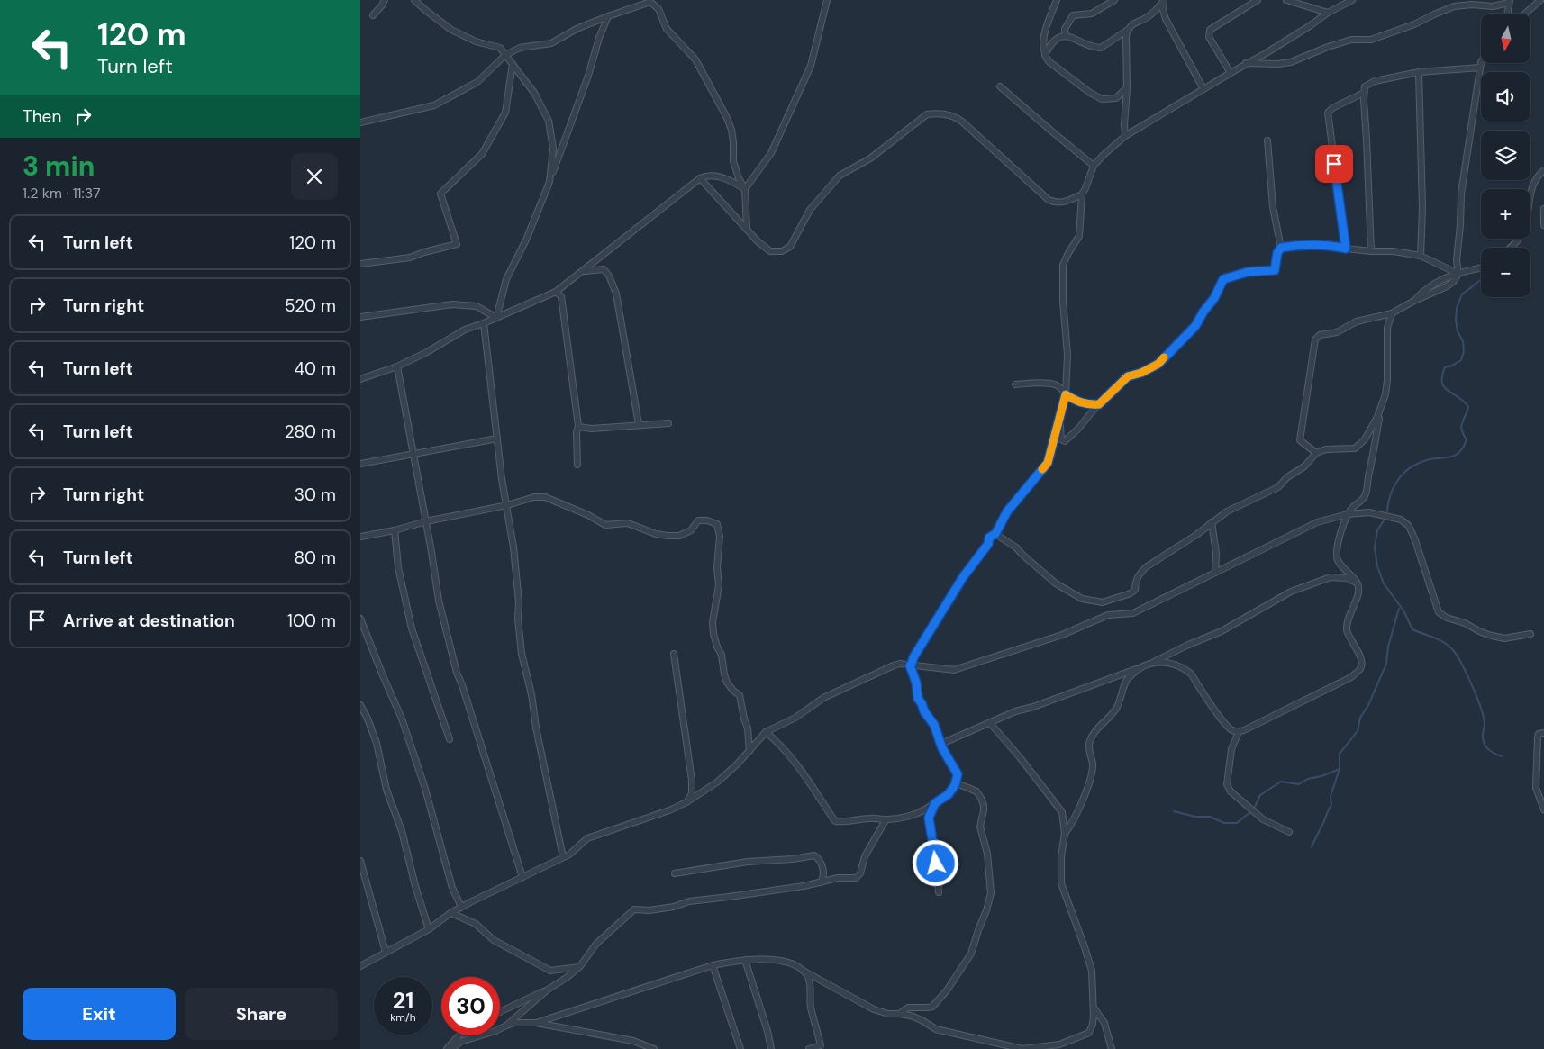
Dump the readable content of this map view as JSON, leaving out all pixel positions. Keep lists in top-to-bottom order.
{
  "north": "bottom",
  "page": {
    "turn": ["120 m", "Turn left"],
    "map_buttons": ["+", "−"],
    "then": "Then",
    "heading": ["3 min", "1.2 km · 11:37"],
    "list": [
      {
        "name": "Turn left",
        "value": "120 m"
      },
      {
        "name": "Turn right",
        "value": "520 m"
      },
      {
        "name": "Turn left",
        "value": "40 m"
      },
      {
        "name": "Turn left",
        "value": "280 m"
      },
      {
        "name": "Turn right",
        "value": "30 m"
      },
      {
        "name": "Turn left",
        "value": "80 m"
      },
      {
        "name": "Arrive at destination",
        "value": "100 m"
      }
    ],
    "speed": "21 km/h",
    "limit": "30",
    "buttons": ["Exit", "Share"]
  }
}
